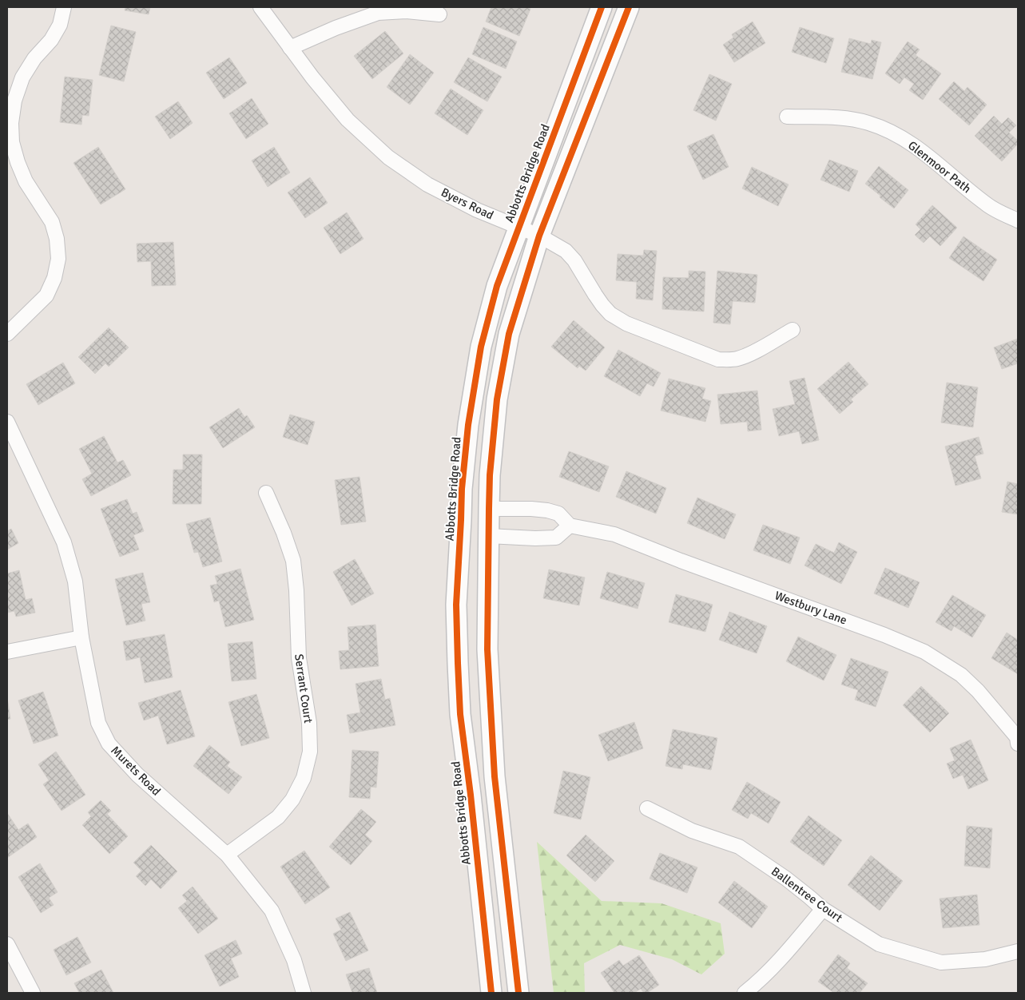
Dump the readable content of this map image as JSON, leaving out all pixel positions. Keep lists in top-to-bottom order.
{
  "streets": {
    "main road": ["Abbotts Bridge Road"],
    "street": [
      "Glenmoor Path",
      "Byers Road",
      "Westbury Lane",
      "Serrant Court",
      "Murets Road",
      "Ballentree Court"
    ]
  },
  "crossings": [
    ["Abbotts Bridge Road", "Byers Road"],
    ["Serrant Court", "Murets Road"]
  ]
}
